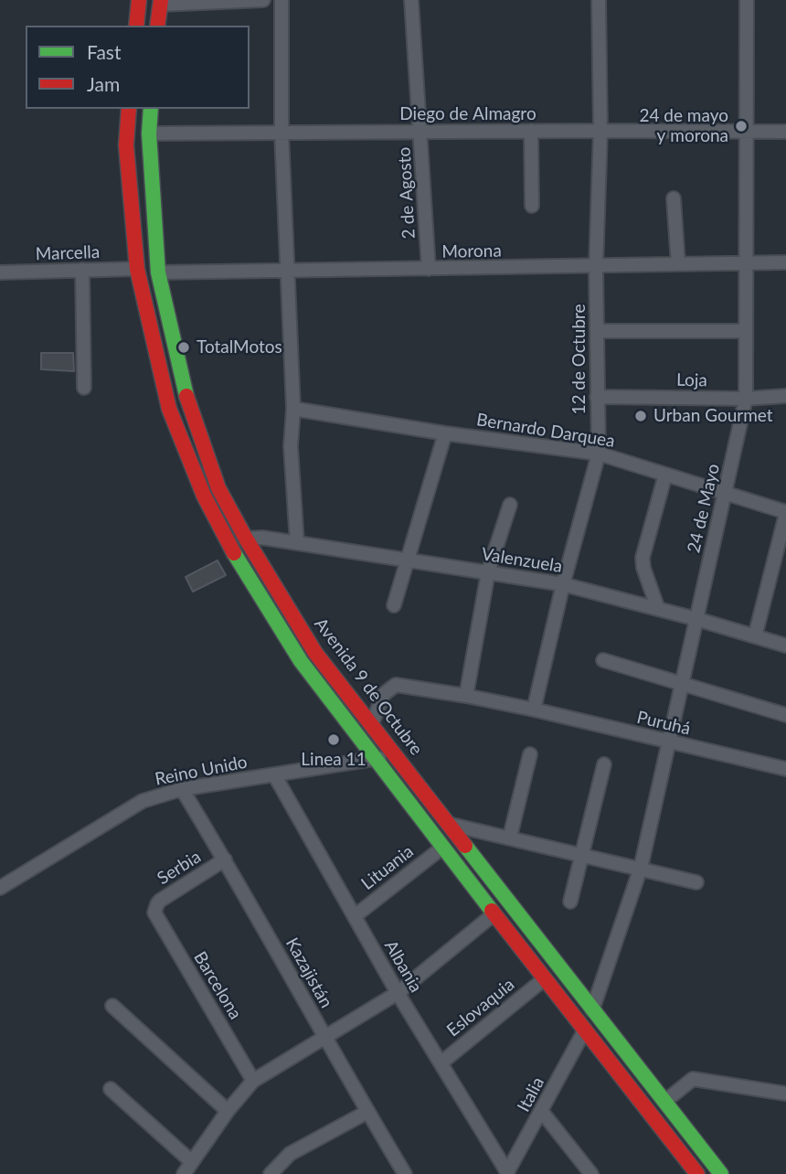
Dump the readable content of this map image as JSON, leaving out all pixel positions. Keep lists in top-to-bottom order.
{
  "streets": {
    "main road": ["Avenida 9 de Octubre"],
    "street": [
      "Diego de Almagro",
      "2 de Agosto",
      "Morona",
      "Marcella",
      "12 de Octubre",
      "Loja",
      "Bernardo Darquea",
      "24 de Mayo",
      "Valenzuela",
      "Puruhá",
      "Reino Unido",
      "Serbia",
      "Lituania",
      "Albania",
      "Kazajistán",
      "Barcelona",
      "Eslovaquia",
      "Italia"
    ]
  },
  "crossings": [
    ["Diego de Almagro", "2 de Agosto"],
    ["Diego de Almagro", "12 de Octubre"],
    ["Diego de Almagro", "24 de Mayo"],
    ["Diego de Almagro", "Avenida 9 de Octubre"],
    ["2 de Agosto", "Morona"],
    ["Morona", "12 de Octubre"],
    ["Morona", "24 de Mayo"],
    ["Morona", "Avenida 9 de Octubre"],
    ["Marcella", "Avenida 9 de Octubre"],
    ["12 de Octubre", "Loja"],
    ["12 de Octubre", "Bernardo Darquea"],
    ["12 de Octubre", "Valenzuela"],
    ["12 de Octubre", "Puruhá"],
    ["Loja", "24 de Mayo"],
    ["Bernardo Darquea", "24 de Mayo"],
    ["24 de Mayo", "Valenzuela"],
    ["24 de Mayo", "Avenida 9 de Octubre"],
    ["24 de Mayo", "Puruhá"],
    ["Valenzuela", "Avenida 9 de Octubre"],
    ["Avenida 9 de Octubre", "Puruhá"],
    ["Avenida 9 de Octubre", "Reino Unido"],
    ["Avenida 9 de Octubre", "Lituania"],
    ["Avenida 9 de Octubre", "Eslovaquia"],
    ["Avenida 9 de Octubre", "Italia"],
    ["Reino Unido", "Albania"],
    ["Reino Unido", "Kazajistán"],
    ["Serbia", "Kazajistán"],
    ["Serbia", "Barcelona"],
    ["Lituania", "Albania"],
    ["Albania", "Eslovaquia"],
    ["Albania", "Italia"]
  ],
  "places": [
    "24 de mayo y morona",
    "TotalMotos",
    "Urban Gourmet",
    "Linea 11"
  ],
  "legend": ["Fast", "Jam"]
}
